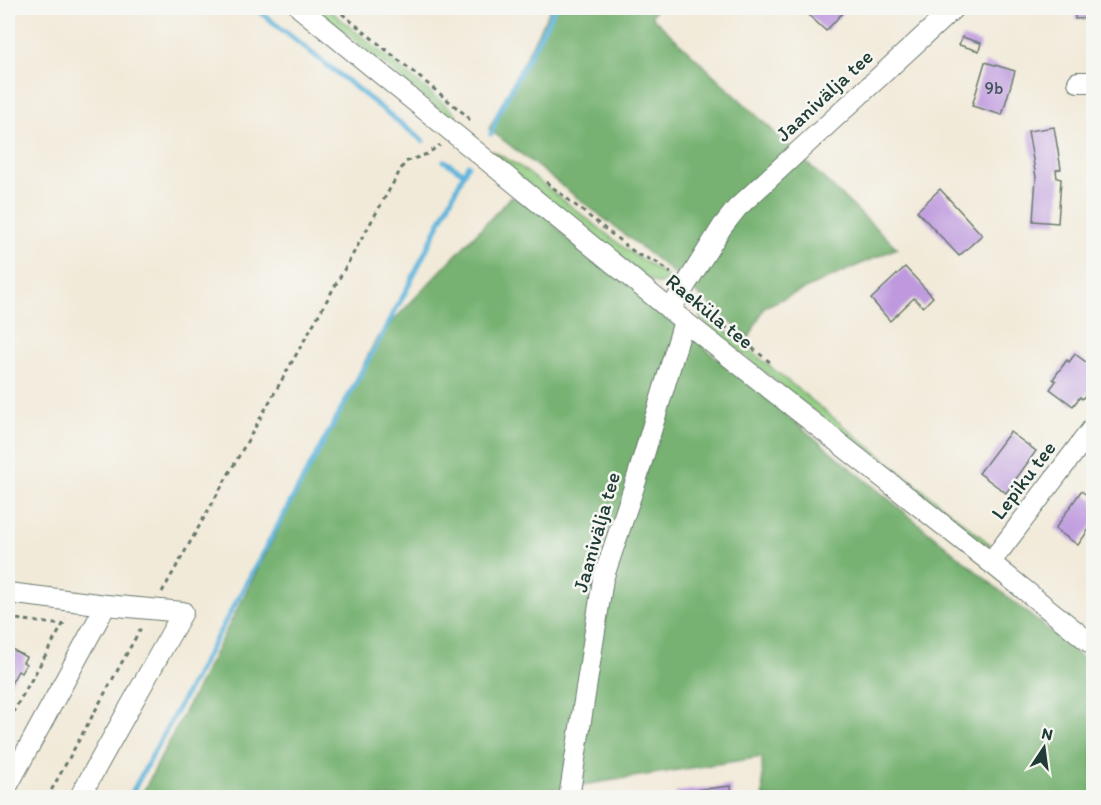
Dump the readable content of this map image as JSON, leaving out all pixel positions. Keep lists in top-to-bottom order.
{
  "streets": {
    "street": ["Jaanivälja tee", "Raeküla tee", "Lepiku tee"]
  },
  "crossings": [
    ["Jaanivälja tee", "Raeküla tee"],
    ["Raeküla tee", "Lepiku tee"]
  ],
  "house_numbers": ["9b"],
  "north": "top"
}
